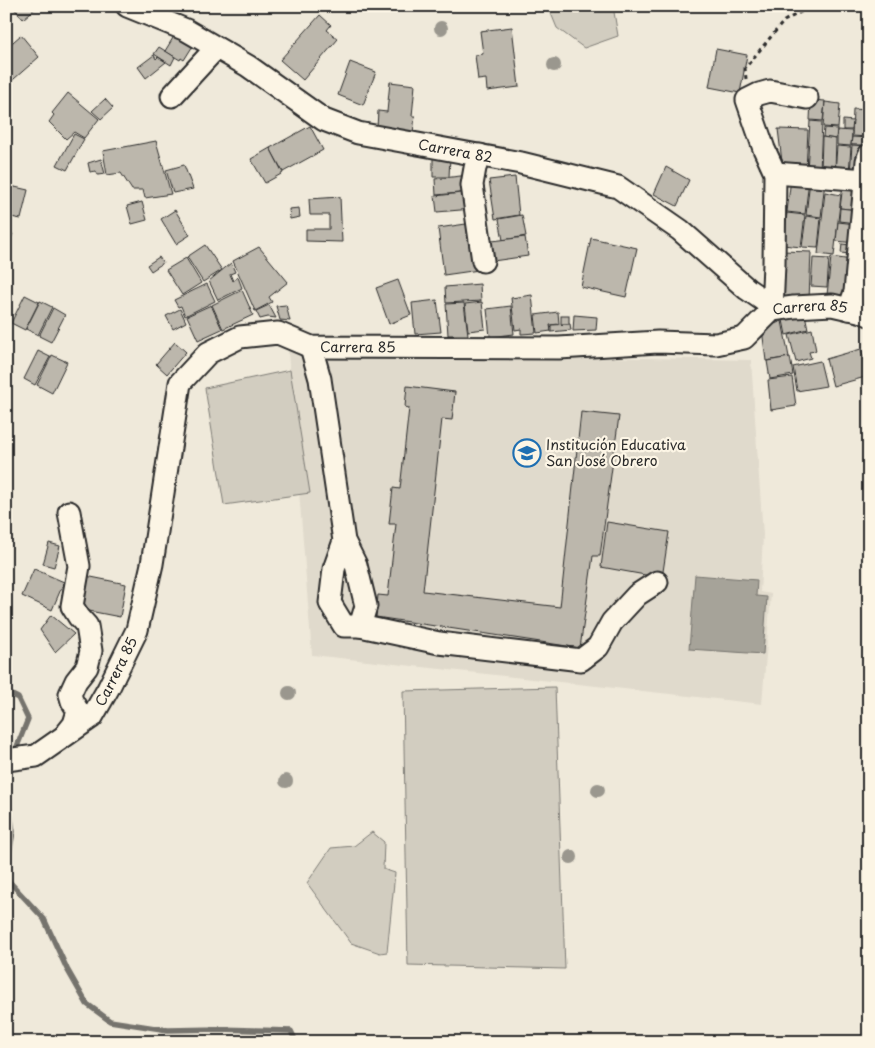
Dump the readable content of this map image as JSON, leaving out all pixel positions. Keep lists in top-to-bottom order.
{
  "streets": {
    "street": ["Carrera 82", "Carrera 85"]
  },
  "crossings": [
    ["Carrera 82", "Carrera 85"]
  ],
  "places": {
    "school or university": ["Institución Educativa San José Obrero"]
  }
}
